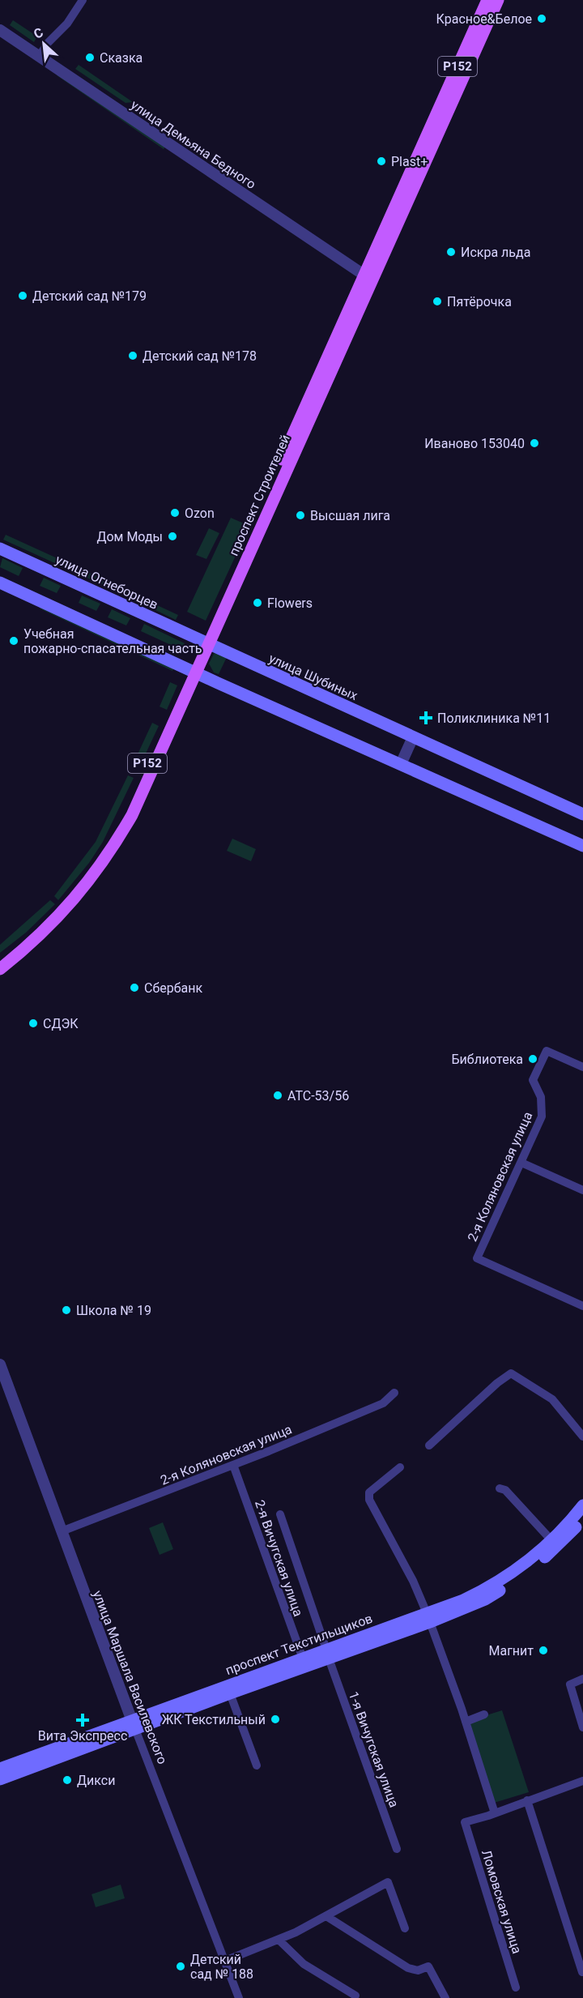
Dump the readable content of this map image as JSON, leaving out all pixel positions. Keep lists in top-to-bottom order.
{
  "streets": {
    "main road": [
      "Р152",
      "проспект Строителей",
      "улица Огнеборцев",
      "улица Шубиных",
      "проспект Текстильщиков"
    ],
    "street": [
      "улица Демьяна Бедного",
      "2-я Коляновская улица",
      "2-я Вичугская улица",
      "улица Маршала Василевского",
      "1-я Вичугская улица",
      "Ломовская улица"
    ]
  },
  "crossings": [
    ["улица Демьяна Бедного", "проспект Строителей"],
    ["проспект Строителей", "улица Огнеборцев"],
    ["проспект Строителей", "улица Шубиных"],
    ["улица Огнеборцев", "улица Шубиных"],
    ["2-я Коляновская улица", "2-я Вичугская улица"],
    ["2-я Коляновская улица", "улица Маршала Василевского"],
    ["2-я Вичугская улица", "проспект Текстильщиков"],
    ["проспект Текстильщиков", "улица Маршала Василевского"],
    ["проспект Текстильщиков", "1-я Вичугская улица"]
  ],
  "places": {
    "other": [
      "Красное&Белое",
      "Сказка",
      "Plast+",
      "Искра льда",
      "Детский сад №179",
      "Пятёрочка",
      "Детский сад №178",
      "Иваново 153040",
      "Ozon",
      "Высшая лига",
      "Дом Моды",
      "Flowers",
      "Учебная пожарно-спасательная часть",
      "Сбербанк",
      "СДЭК",
      "Библиотека",
      "АТС-53/56",
      "Школа № 19",
      "Магнит",
      "ЖК Текстильный",
      "Дикси",
      "Детский сад № 188"
    ],
    "health": ["Поликлиника №11", "Вита Экспресс"]
  },
  "north": "top left"
}
